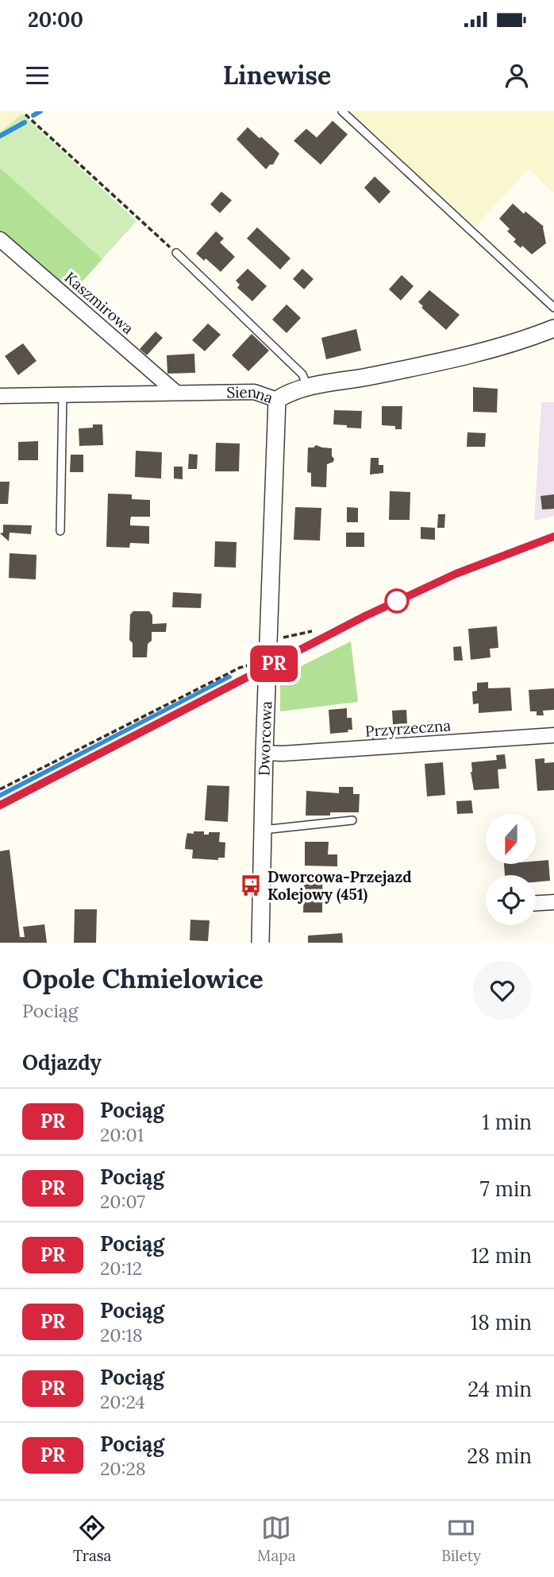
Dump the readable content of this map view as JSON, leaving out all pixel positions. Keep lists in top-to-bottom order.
{
  "streets": {
    "street": [
      "Kaszmirowa",
      "Sienna",
      "Przyrzeczna",
      "Dworcowa"
    ]
  },
  "crossings": [
    ["Kaszmirowa", "Sienna"],
    ["Sienna", "Dworcowa"],
    ["Przyrzeczna", "Dworcowa"]
  ],
  "places": {
    "bus stop": ["Dworcowa-Przejazd Kolejowy (451)"]
  },
  "north": "bottom",
  "page": {
    "status": "20:00",
    "header": "Linewise",
    "on_map": "PR",
    "heading": [
      ["Opole Chmielowice", "Pociąg"],
      "Odjazdy"
    ],
    "list": [
      {
        "mark": "PR",
        "name": "Pociąg",
        "note": "20:01",
        "value": "1 min"
      },
      {
        "mark": "PR",
        "name": "Pociąg",
        "note": "20:07",
        "value": "7 min"
      },
      {
        "mark": "PR",
        "name": "Pociąg",
        "note": "20:12",
        "value": "12 min"
      },
      {
        "mark": "PR",
        "name": "Pociąg",
        "note": "20:18",
        "value": "18 min"
      },
      {
        "mark": "PR",
        "name": "Pociąg",
        "note": "20:24",
        "value": "24 min"
      },
      {
        "mark": "PR",
        "name": "Pociąg",
        "note": "20:28",
        "value": "28 min"
      }
    ],
    "tabs": ["Trasa", "Mapa", "Bilety"]
  }
}
